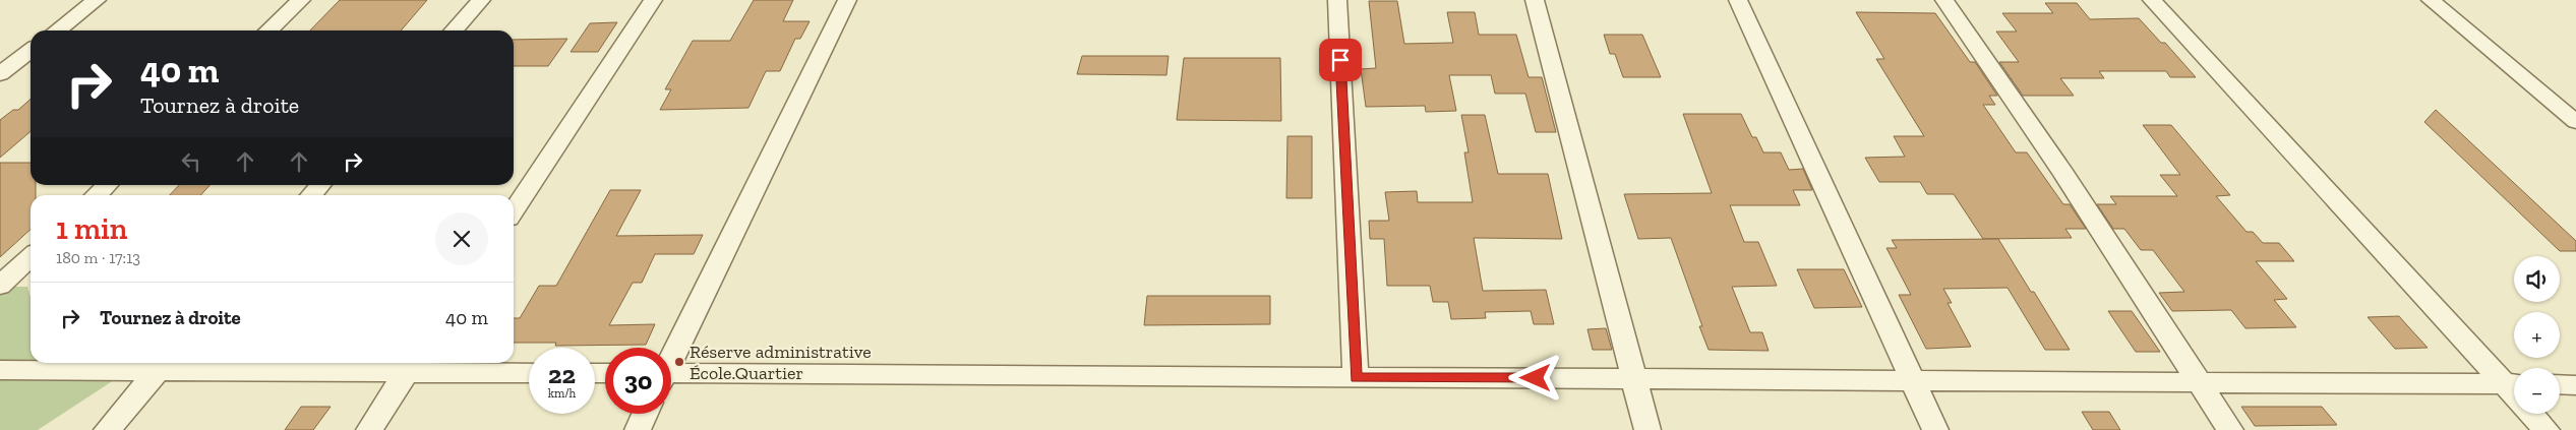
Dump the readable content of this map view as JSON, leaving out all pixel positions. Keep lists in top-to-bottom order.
{
  "places": ["Réserve administrative École.Quartier"],
  "page": {
    "turn": ["40 m", "Tournez à droite"],
    "heading": ["1 min", "180 m · 17:13"],
    "map_buttons": ["+", "−"],
    "list": [
      {
        "name": "Tournez à droite",
        "value": "40 m"
      }
    ],
    "speed": "22 km/h",
    "limit": "30"
  }
}
